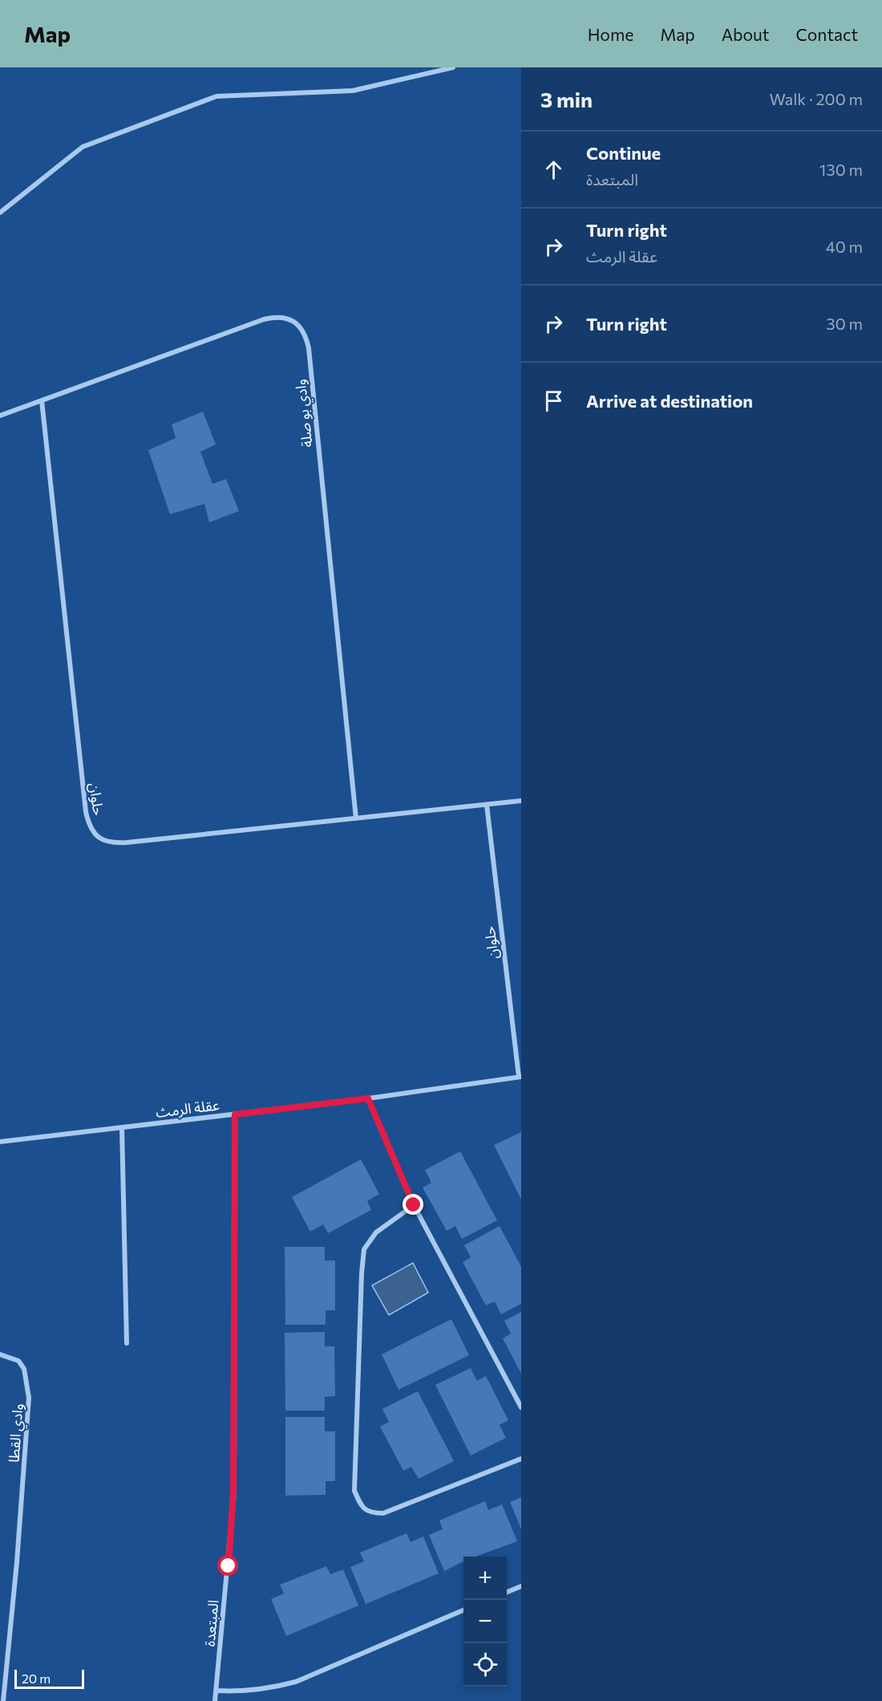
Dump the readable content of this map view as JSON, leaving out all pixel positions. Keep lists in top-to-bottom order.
{
  "streets": {
    "street": [
      "وادي بو صلة",
      "حلوان",
      "عقلة الرمث",
      "وادي القطا",
      "المبتعدة"
    ]
  },
  "crossings": [
    ["وادي بو صلة", "حلوان"],
    ["حلوان", "عقلة الرمث"],
    ["عقلة الرمث", "المبتعدة"]
  ],
  "scale_bar": "20 m",
  "page": {
    "header": "Map",
    "nav": [
      "Home",
      "Map",
      "About",
      "Contact"
    ],
    "heading": ["3 min", "Walk · 200 m"],
    "list": [
      ["Continue", "المبتعدة", "130 m"],
      ["Turn right", "عقلة الرمث", "40 m"],
      ["Turn right", "30 m"],
      "Arrive at destination"
    ],
    "map_buttons": ["+", "−"],
    "scale": "20 m"
  }
}
